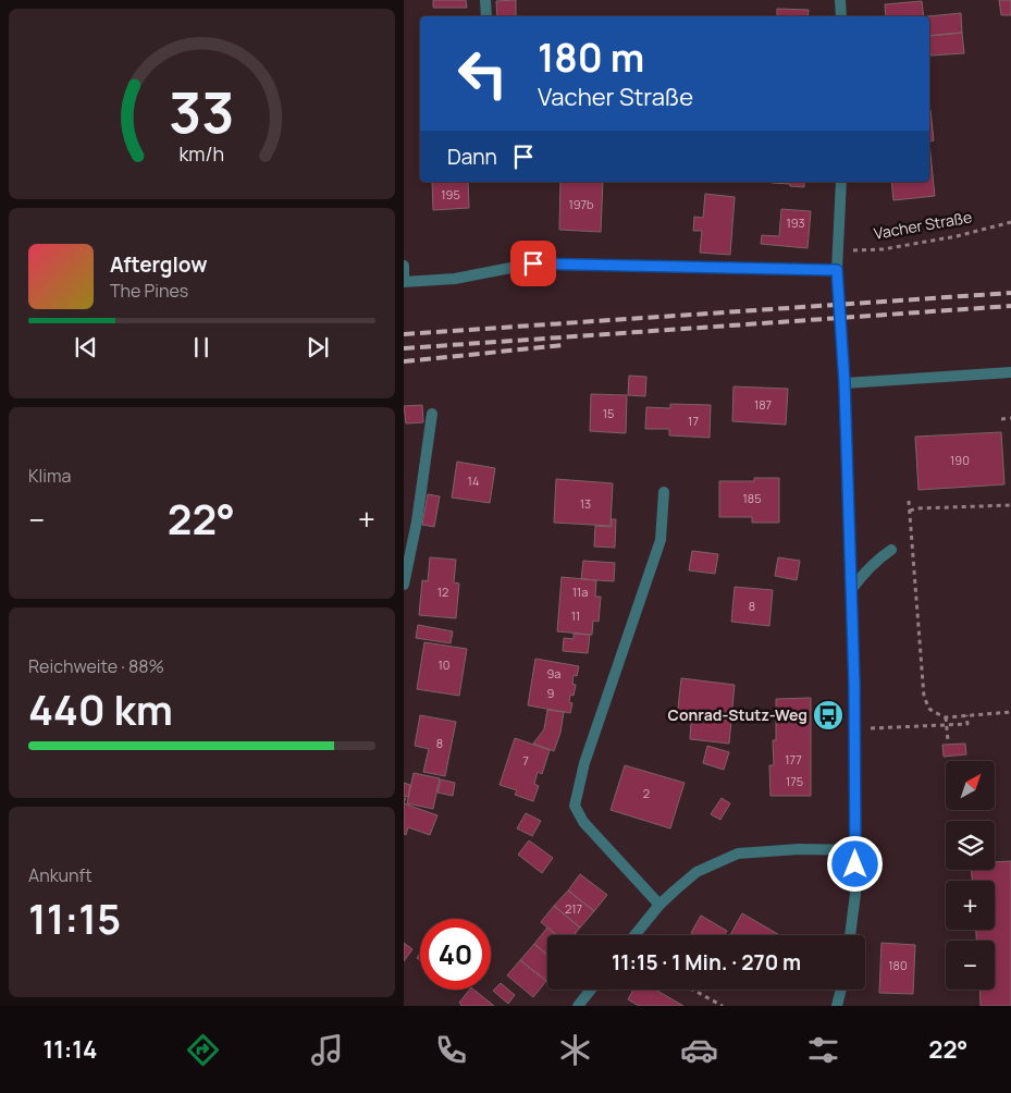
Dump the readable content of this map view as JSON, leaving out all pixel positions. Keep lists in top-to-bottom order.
{
  "streets": {
    "path": ["Vacher Straße"]
  },
  "places": {
    "bus stop": ["Conrad-Stutz-Weg"]
  },
  "house_numbers": [
    "195",
    "197b",
    "193",
    "187",
    "15",
    "17",
    "190",
    "14",
    "185",
    "13",
    "12",
    "11a",
    "8",
    "11",
    "10",
    "9a",
    "9",
    "8",
    "177",
    "7",
    "175",
    "2",
    "217",
    "180"
  ],
  "north": "top right",
  "page": {
    "turn": ["180 m", "Vacher Straße"],
    "then": "Dann",
    "song": ["Afterglow", "The Pines"],
    "tile": [
      "Klima",
      ["Reichweite · 88%", "440 km"],
      ["Ankunft", "11:15"]
    ],
    "heat": ["−", "22°", "+"],
    "map_buttons": ["+", "−"],
    "limit": "40",
    "trip": "11:15 · 1 Min. · 270 m",
    "tabs": ["11:14", "22°"],
    "gauge": ["33", "km/h"]
  }
}
